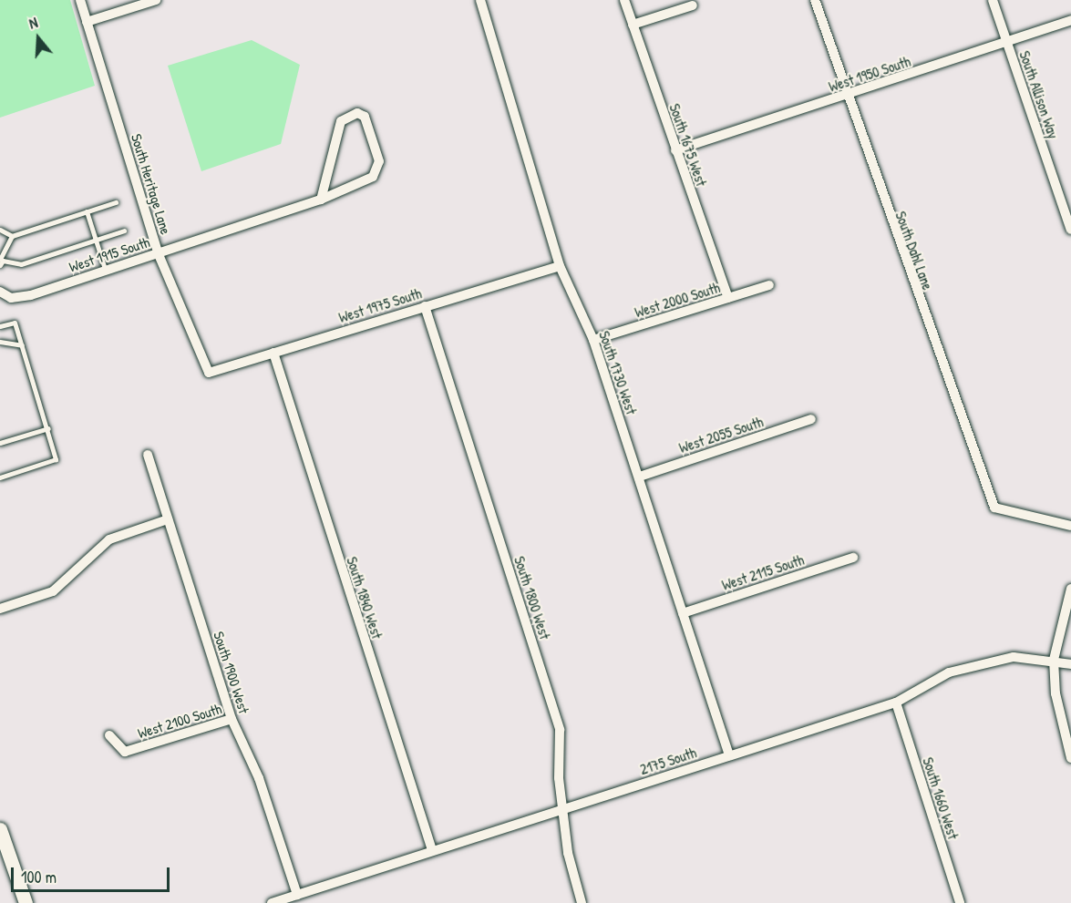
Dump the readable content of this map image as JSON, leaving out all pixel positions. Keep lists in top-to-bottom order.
{
  "streets": {
    "street": [
      "West 1950 South",
      "South Allison Way",
      "South 1675 West",
      "South Heritage Lane",
      "South Dahl Lane",
      "West 1915 South",
      "West 2000 South",
      "West 1975 South",
      "South 1730 West",
      "West 2055 South",
      "West 2115 South",
      "South 1840 West",
      "South 1800 West",
      "South 1900 West",
      "West 2100 South",
      "2175 South",
      "South 1660 West"
    ]
  },
  "crossings": [
    ["West 1950 South", "South Allison Way"],
    ["West 1950 South", "South 1675 West"],
    ["West 1950 South", "South Dahl Lane"],
    ["South 1675 West", "West 2000 South"],
    ["South Heritage Lane", "West 1915 South"],
    ["South Heritage Lane", "West 1975 South"],
    ["West 2000 South", "South 1730 West"],
    ["West 1975 South", "South 1730 West"],
    ["West 1975 South", "South 1840 West"],
    ["West 1975 South", "South 1800 West"],
    ["South 1730 West", "West 2055 South"],
    ["South 1730 West", "West 2115 South"],
    ["South 1730 West", "2175 South"],
    ["South 1840 West", "2175 South"],
    ["South 1800 West", "2175 South"],
    ["South 1900 West", "West 2100 South"],
    ["South 1900 West", "2175 South"],
    ["2175 South", "South 1660 West"]
  ],
  "scale_bar": "100 m",
  "north": "top"
}
